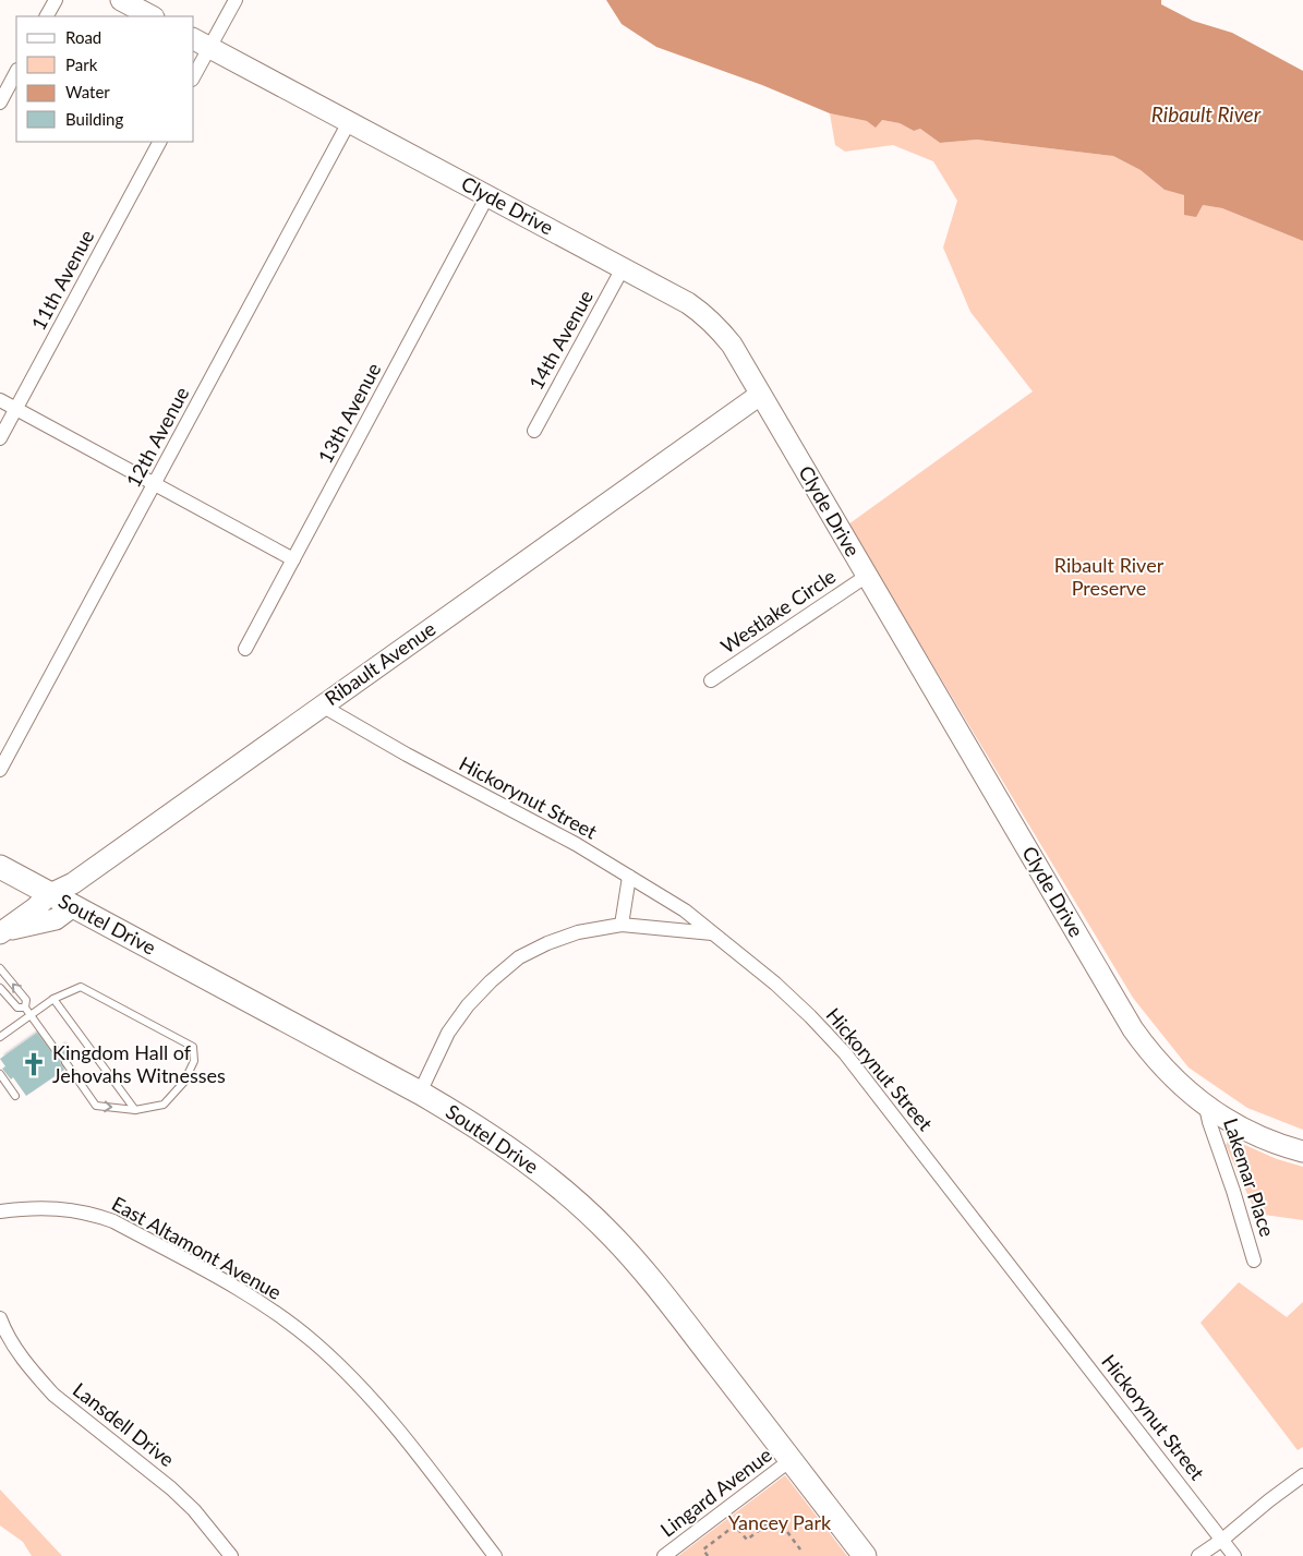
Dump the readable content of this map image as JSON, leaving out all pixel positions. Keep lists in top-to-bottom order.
{
  "streets": {
    "main road": ["Soutel Drive"],
    "street": [
      "Clyde Drive",
      "11th Avenue",
      "14th Avenue",
      "13th Avenue",
      "12th Avenue",
      "Westlake Circle",
      "Ribault Avenue",
      "Hickorynut Street",
      "Lakemar Place",
      "East Altamont Avenue",
      "Lansdell Drive",
      "Lingard Avenue"
    ]
  },
  "crossings": [
    ["Clyde Drive", "14th Avenue"],
    ["Clyde Drive", "13th Avenue"],
    ["Clyde Drive", "12th Avenue"],
    ["Clyde Drive", "Westlake Circle"],
    ["Clyde Drive", "Ribault Avenue"],
    ["Clyde Drive", "Lakemar Place"],
    ["Ribault Avenue", "Hickorynut Street"],
    ["Ribault Avenue", "Soutel Drive"],
    ["Soutel Drive", "Lingard Avenue"]
  ],
  "water": ["Ribault River"],
  "parks": ["Ribault River Preserve", "Yancey Park"],
  "places": {
    "church": ["Kingdom Hall of Jehovahs Witnesses"]
  },
  "legend": [
    "Road",
    "Park",
    "Water",
    "Building"
  ]
}
